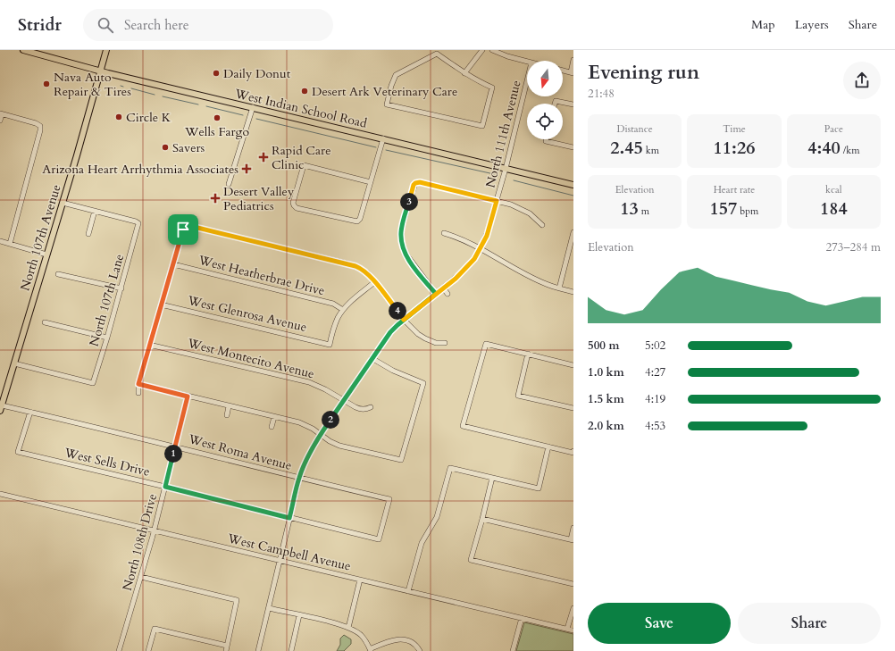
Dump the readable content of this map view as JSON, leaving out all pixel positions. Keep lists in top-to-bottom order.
{
  "streets": {
    "main road": ["West Indian School Road", "North 107th Avenue"],
    "street": [
      "North 111th Avenue",
      "West Heatherbrae Drive",
      "North 107th Lane",
      "West Glenrosa Avenue",
      "West Montecito Avenue",
      "West Roma Avenue",
      "West Sells Drive",
      "North 108th Drive",
      "West Campbell Avenue"
    ]
  },
  "crossings": [
    ["West Indian School Road", "North 111th Avenue"],
    ["West Indian School Road", "North 107th Avenue"],
    ["North 111th Avenue", "West Montecito Avenue"],
    ["North 111th Avenue", "West Roma Avenue"],
    ["North 111th Avenue", "West Sells Drive"],
    ["North 111th Avenue", "West Campbell Avenue"],
    ["North 107th Avenue", "North 107th Lane"],
    ["North 107th Avenue", "West Roma Avenue"],
    ["West Heatherbrae Drive", "West Glenrosa Avenue"],
    ["West Roma Avenue", "West Sells Drive"],
    ["West Roma Avenue", "North 108th Drive"],
    ["West Sells Drive", "North 108th Drive"],
    ["North 108th Drive", "West Campbell Avenue"]
  ],
  "places": {
    "other": [
      "Daily Donut",
      "Nava Auto Repair & Tires",
      "Desert Ark Veterinary Care",
      "Circle K",
      "Wells Fargo",
      "Savers"
    ],
    "health": ["Rapid Care Clinic", "Arizona Heart Arrhythmia Associates", "Desert Valley Pediatrics"]
  },
  "north": "bottom",
  "page": {
    "header": "Stridr",
    "search": "Search here",
    "nav": ["Map", "Layers", "Share"],
    "heading": ["Evening run", "21:48"],
    "stats": [
      ["Distance", "2.45 km"],
      ["Time", "11:26"],
      ["Pace", "4:40 /km"],
      ["Elevation", "13 m"],
      ["Heart rate", "157 bpm"],
      ["kcal", "184"]
    ],
    "pins": [
      "3",
      "4",
      "2",
      "1"
    ],
    "chart": ["Elevation", "273–284 m"],
    "list": [
      {
        "name": "500 m",
        "note": "5:02"
      },
      {
        "name": "1.0 km",
        "note": "4:27"
      },
      {
        "name": "1.5 km",
        "note": "4:19"
      },
      {
        "name": "2.0 km",
        "note": "4:53"
      }
    ],
    "buttons": ["Save", "Share"]
  }
}
